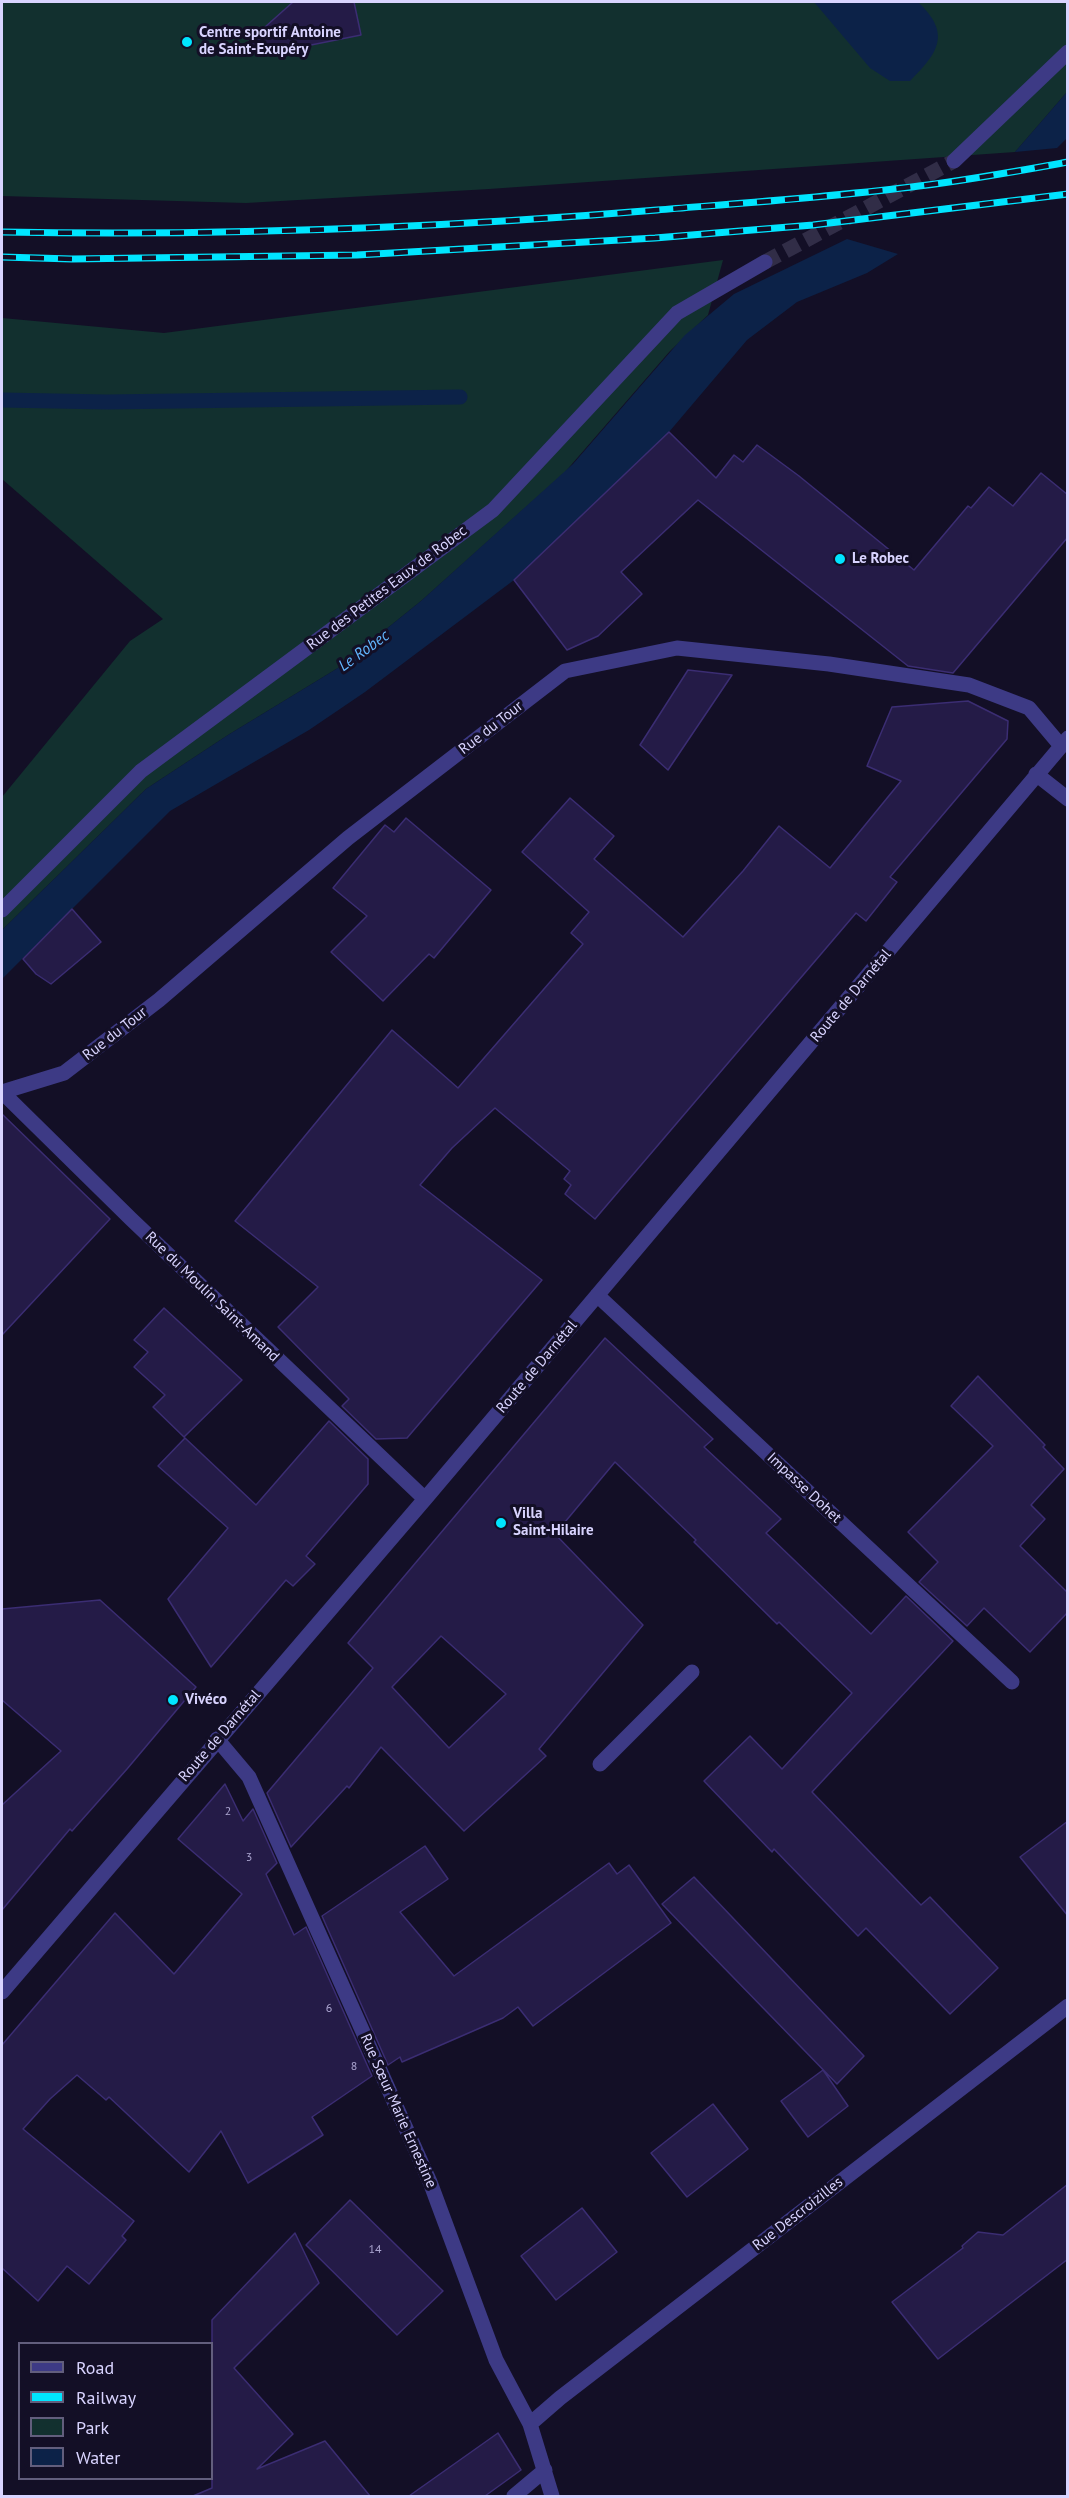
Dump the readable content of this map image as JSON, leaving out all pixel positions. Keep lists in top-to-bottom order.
{
  "streets": {
    "street": [
      "Rue des Petites Eaux de Robec",
      "Rue du Tour",
      "Route de Darnétal",
      "Rue du Moulin Saint-Amand",
      "Impasse Dohet",
      "Rue Sœur Marie Ernestine",
      "Rue Descroizilles"
    ]
  },
  "crossings": [
    ["Rue du Tour", "Route de Darnétal"],
    ["Rue du Tour", "Rue du Moulin Saint-Amand"],
    ["Route de Darnétal", "Rue du Moulin Saint-Amand"],
    ["Route de Darnétal", "Impasse Dohet"],
    ["Route de Darnétal", "Rue Sœur Marie Ernestine"],
    ["Rue Sœur Marie Ernestine", "Rue Descroizilles"]
  ],
  "water": ["Le Robec"],
  "places": [
    "Centre sportif Antoine de Saint-Exupéry",
    "Le Robec",
    "Villa Saint-Hilaire",
    "Vivéco"
  ],
  "house_numbers": [
    "2",
    "3",
    "6",
    "8",
    "14"
  ],
  "legend": [
    "Road",
    "Railway",
    "Park",
    "Water"
  ]
}
